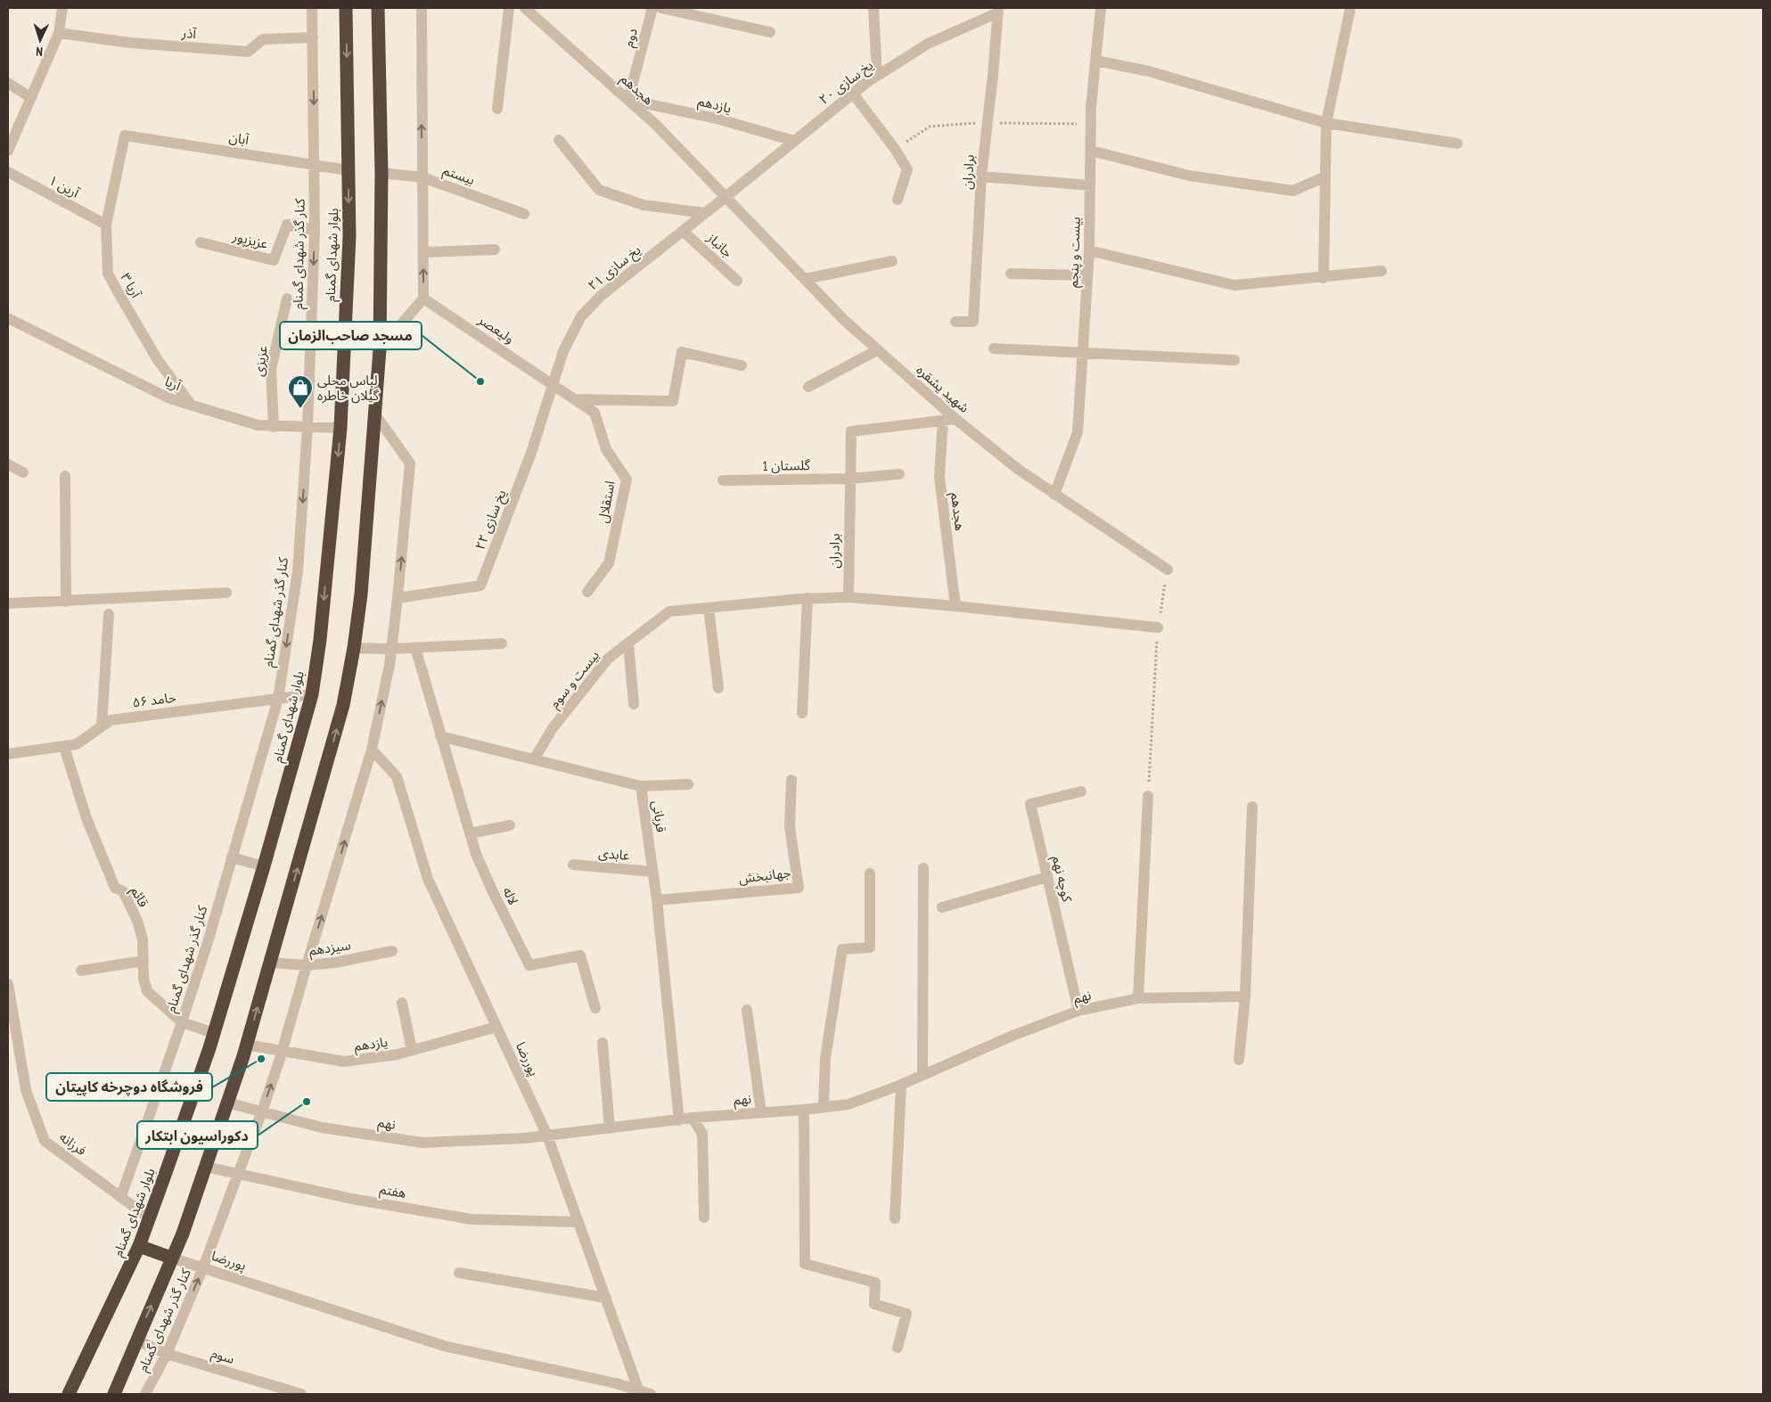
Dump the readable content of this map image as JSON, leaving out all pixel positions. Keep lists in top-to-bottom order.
{
  "streets": {
    "highway": ["بلوار شهدای گمنام"],
    "street": [
      "آذر",
      "دوم",
      "یخ سازی ۲۰",
      "هجدهم",
      "یازدهم",
      "آبان",
      "برادران",
      "بیستم",
      "آرین ۱",
      "عزیزپور",
      "جانباز",
      "بیست و پنجم",
      "کنار گذر شهدای گمنام",
      "یخ سازی ۲۱",
      "آریا ۳",
      "ولیعصر",
      "عزیزی",
      "آریا",
      "شهید یشقره",
      "گلستان 1",
      "استقلال",
      "یخ سازی ۲۲",
      "بیست و سوم",
      "حامد ۵۶",
      "قربانی",
      "عابدی",
      "جهانبخش",
      "کوچه نهم",
      "لاله",
      "قائم",
      "سیزدهم",
      "نهم",
      "پوررضا",
      "فرزانه",
      "هفتم",
      "سوم"
    ]
  },
  "crossings": [
    ["آذر", "کنار گذر شهدای گمنام"],
    ["دوم", "هجدهم"],
    ["دوم", "یازدهم"],
    ["یخ سازی ۲۰", "هجدهم"],
    ["یخ سازی ۲۰", "یازدهم"],
    ["یخ سازی ۲۰", "برادران"],
    ["یخ سازی ۲۰", "یخ سازی ۲۱"],
    ["یخ سازی ۲۰", "شهید یشقره"],
    ["هجدهم", "یازدهم"],
    ["هجدهم", "برادران"],
    ["هجدهم", "یخ سازی ۲۱"],
    ["هجدهم", "شهید یشقره"],
    ["یازدهم", "کنار گذر شهدای گمنام"],
    ["یازدهم", "پوررضا"],
    ["آبان", "کنار گذر شهدای گمنام"],
    ["آبان", "بلوار شهدای گمنام"],
    ["آبان", "آریا ۳"],
    ["برادران", "شهید یشقره"],
    ["برادران", "گلستان 1"],
    ["آرین ۱", "آریا ۳"],
    ["عزیزپور", "کنار گذر شهدای گمنام"],
    ["جانباز", "یخ سازی ۲۱"],
    ["بیست و پنجم", "شهید یشقره"],
    ["کنار گذر شهدای گمنام", "آریا"],
    ["کنار گذر شهدای گمنام", "یخ سازی ۲۲"],
    ["کنار گذر شهدای گمنام", "حامد ۵۶"],
    ["کنار گذر شهدای گمنام", "قائم"],
    ["کنار گذر شهدای گمنام", "سیزدهم"],
    ["کنار گذر شهدای گمنام", "نهم"],
    ["کنار گذر شهدای گمنام", "پوررضا"],
    ["کنار گذر شهدای گمنام", "فرزانه"],
    ["کنار گذر شهدای گمنام", "هفتم"],
    ["کنار گذر شهدای گمنام", "سوم"],
    ["بلوار شهدای گمنام", "آریا"],
    ["بلوار شهدای گمنام", "حامد ۵۶"],
    ["بلوار شهدای گمنام", "قائم"],
    ["بلوار شهدای گمنام", "فرزانه"],
    ["یخ سازی ۲۱", "ولیعصر"],
    ["یخ سازی ۲۱", "شهید یشقره"],
    ["یخ سازی ۲۱", "استقلال"],
    ["یخ سازی ۲۱", "یخ سازی ۲۲"],
    ["آریا ۳", "آریا"],
    ["ولیعصر", "استقلال"],
    ["ولیعصر", "یخ سازی ۲۲"],
    ["عزیزی", "آریا"],
    ["استقلال", "یخ سازی ۲۲"],
    ["بیست و سوم", "قربانی"],
    ["حامد ۵۶", "قائم"],
    ["قربانی", "عابدی"],
    ["قربانی", "جهانبخش"],
    ["قربانی", "لاله"],
    ["قربانی", "نهم"],
    ["کوچه نهم", "نهم"],
    ["نهم", "پوررضا"],
    ["پوررضا", "هفتم"]
  ],
  "places": {
    "other": ["مسجد صاحب‌الزمان", "فروشگاه دوچرخه کاپیتان", "دکوراسیون ابتکار"],
    "shop": ["لباس محلی گیلان خاطره"]
  },
  "north": "bottom"
}
